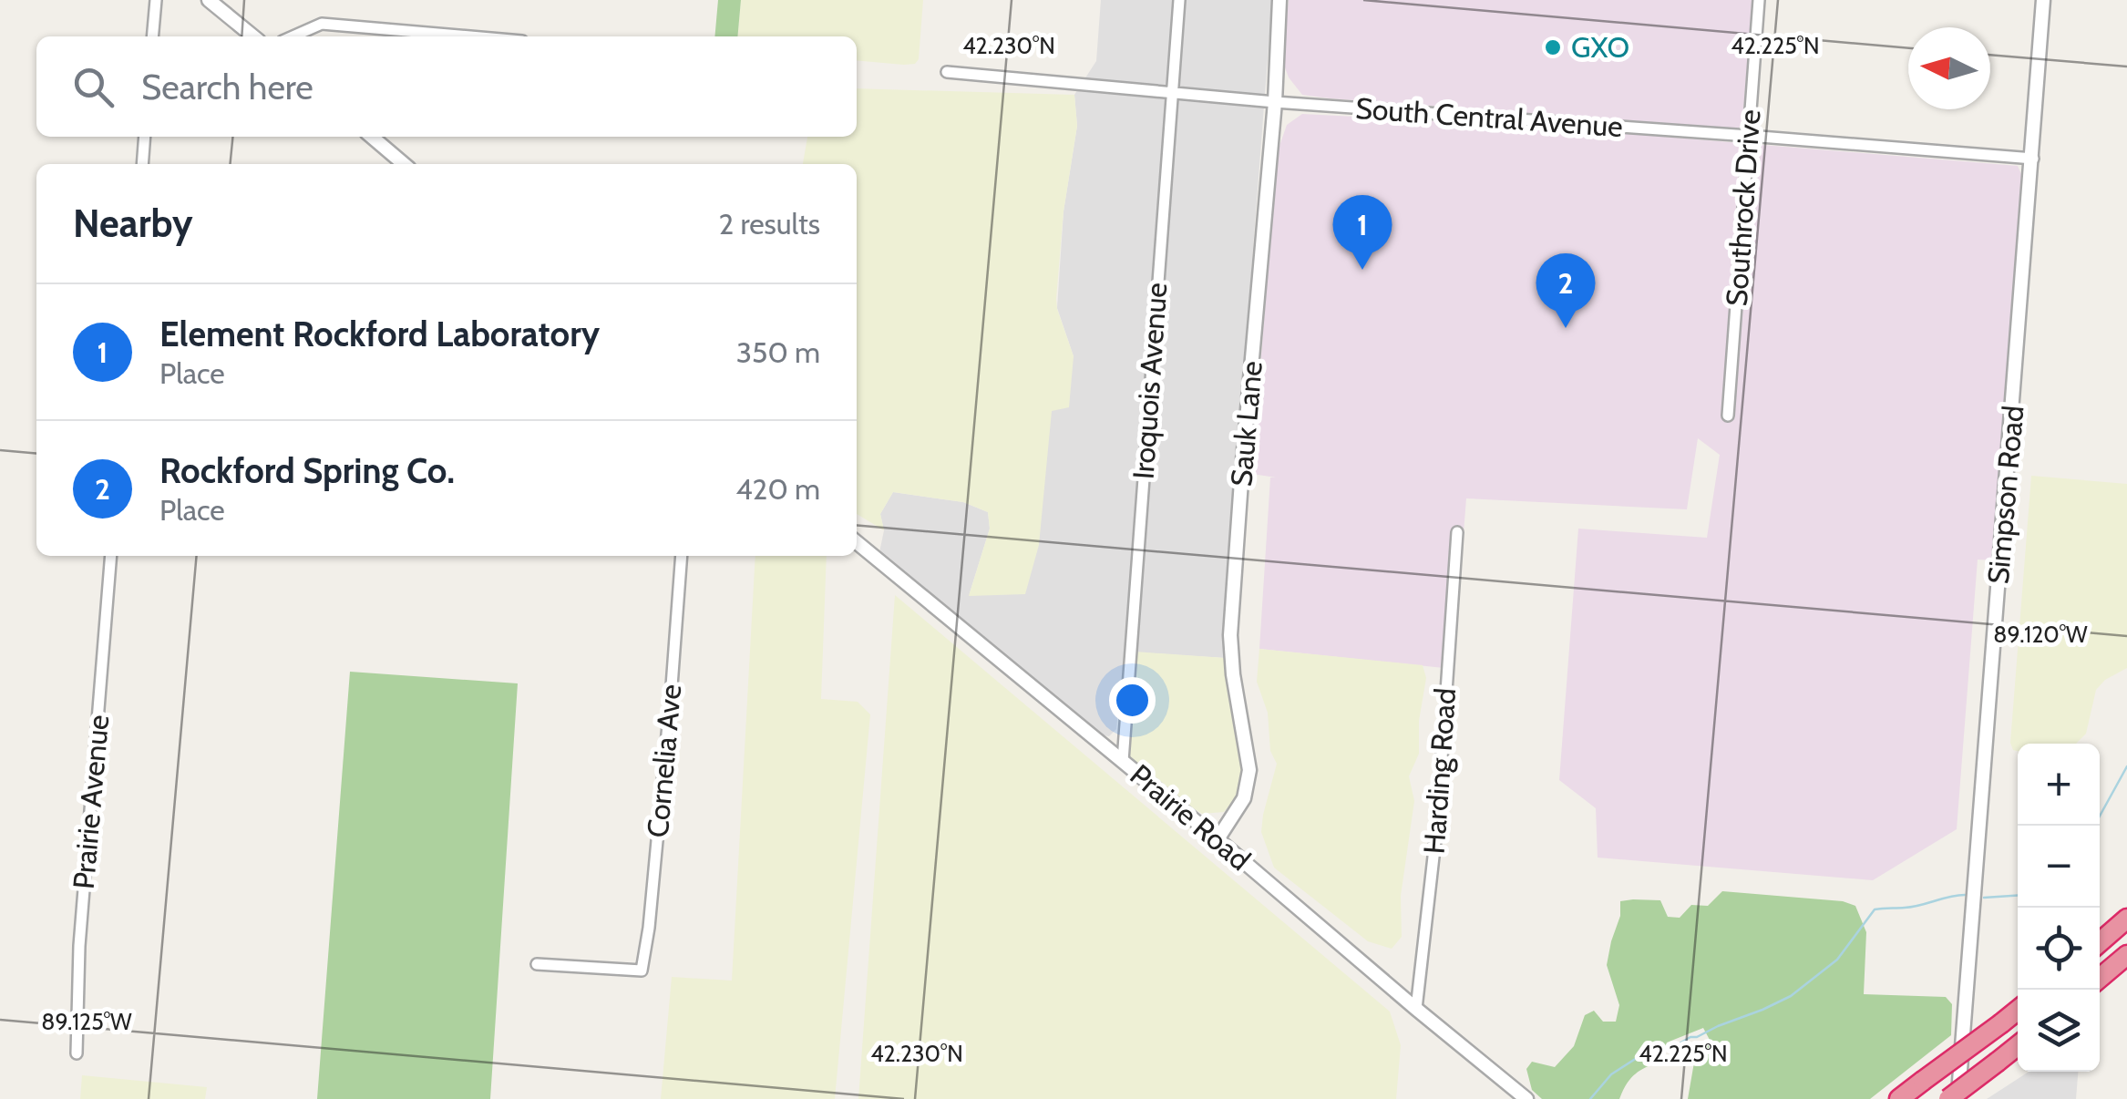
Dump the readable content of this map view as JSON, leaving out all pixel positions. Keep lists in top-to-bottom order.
{
  "streets": {
    "street": [
      "South Central Avenue",
      "Southrock Drive",
      "Iroquois Avenue",
      "Sauk Lane",
      "Simpson Road",
      "Cornelia Ave",
      "Harding Road",
      "Prairie Avenue",
      "Prairie Road"
    ]
  },
  "crossings": [
    ["South Central Avenue", "Southrock Drive"],
    ["South Central Avenue", "Iroquois Avenue"],
    ["South Central Avenue", "Sauk Lane"],
    ["South Central Avenue", "Simpson Road"],
    ["Iroquois Avenue", "Prairie Road"],
    ["Sauk Lane", "Prairie Road"],
    ["Harding Road", "Prairie Road"]
  ],
  "places": ["GXO"],
  "north": "left",
  "page": {
    "search": "Search here",
    "heading": ["Nearby", "2 results"],
    "pins": ["1", "2"],
    "list": [
      {
        "mark": "1",
        "name": "Element Rockford Laboratory",
        "note": "Place",
        "value": "350 m"
      },
      {
        "mark": "2",
        "name": "Rockford Spring Co.",
        "note": "Place",
        "value": "420 m"
      }
    ],
    "map_buttons": ["+", "−"]
  },
  "coordinates": [
    "42.230°N",
    "42.225°N",
    "89.120°W",
    "89.125°W"
  ]
}
